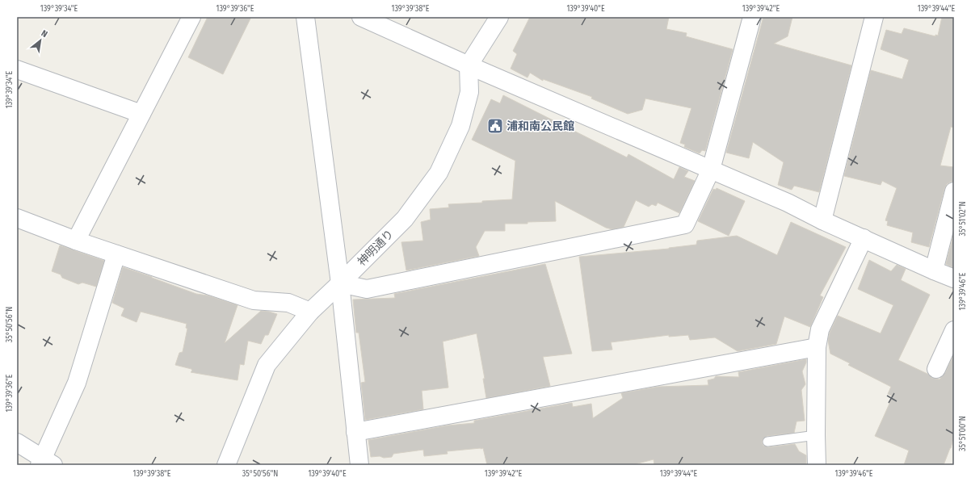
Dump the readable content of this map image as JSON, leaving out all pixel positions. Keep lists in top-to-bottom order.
{
  "streets": {
    "street": ["神明通り"]
  },
  "places": {
    "public building": ["浦和南公民館"]
  },
  "north": "top right",
  "coordinates": [
    "139°39'34\"E",
    "139°39'36\"E",
    "139°39'38\"E",
    "139°39'40\"E",
    "139°39'42\"E",
    "139°39'44\"E",
    "35°51'02\"N",
    "139°39'46\"E",
    "35°50'56\"N",
    "35°51'00\"N"
  ]
}
